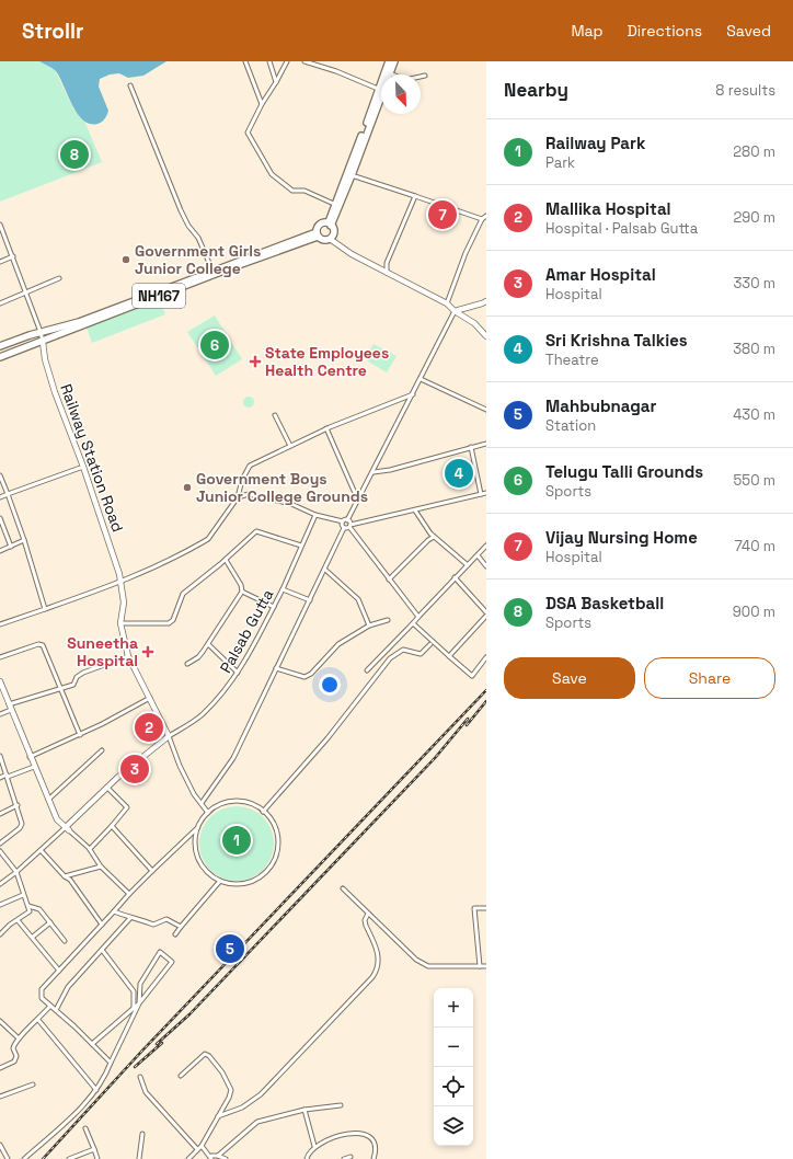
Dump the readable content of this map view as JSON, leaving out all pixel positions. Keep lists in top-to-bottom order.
{
  "streets": {
    "highway": ["NH167"],
    "street": ["Railway Station Road", "Palsab Gutta"]
  },
  "crossings": [
    ["NH167", "Railway Station Road"],
    ["Railway Station Road", "Palsab Gutta"]
  ],
  "places": {
    "other": ["Government Girls Junior College", "Government Boys Junior College Grounds"],
    "health": ["State Employees Health Centre", "Suneetha Hospital"]
  },
  "north": "bottom right",
  "page": {
    "header": "Strollr",
    "nav": ["Map", "Directions", "Saved"],
    "heading": ["Nearby", "8 results"],
    "list": [
      {
        "mark": "1",
        "name": "Railway Park",
        "note": "Park",
        "value": "280 m"
      },
      {
        "mark": "2",
        "name": "Mallika Hospital",
        "note": "Hospital · Palsab Gutta",
        "value": "290 m"
      },
      {
        "mark": "3",
        "name": "Amar Hospital",
        "note": "Hospital",
        "value": "330 m"
      },
      {
        "mark": "4",
        "name": "Sri Krishna Talkies",
        "note": "Theatre",
        "value": "380 m"
      },
      {
        "mark": "5",
        "name": "Mahbubnagar",
        "note": "Station",
        "value": "430 m"
      },
      {
        "mark": "6",
        "name": "Telugu Talli Grounds",
        "note": "Sports",
        "value": "550 m"
      },
      {
        "mark": "7",
        "name": "Vijay Nursing Home",
        "note": "Hospital",
        "value": "740 m"
      },
      {
        "mark": "8",
        "name": "DSA Basketball",
        "note": "Sports",
        "value": "900 m"
      }
    ],
    "pins": [
      "8",
      "7",
      "6",
      "4",
      "2",
      "3",
      "1",
      "5"
    ],
    "buttons": ["Save", "Share"],
    "map_buttons": ["+", "−"]
  }
}
